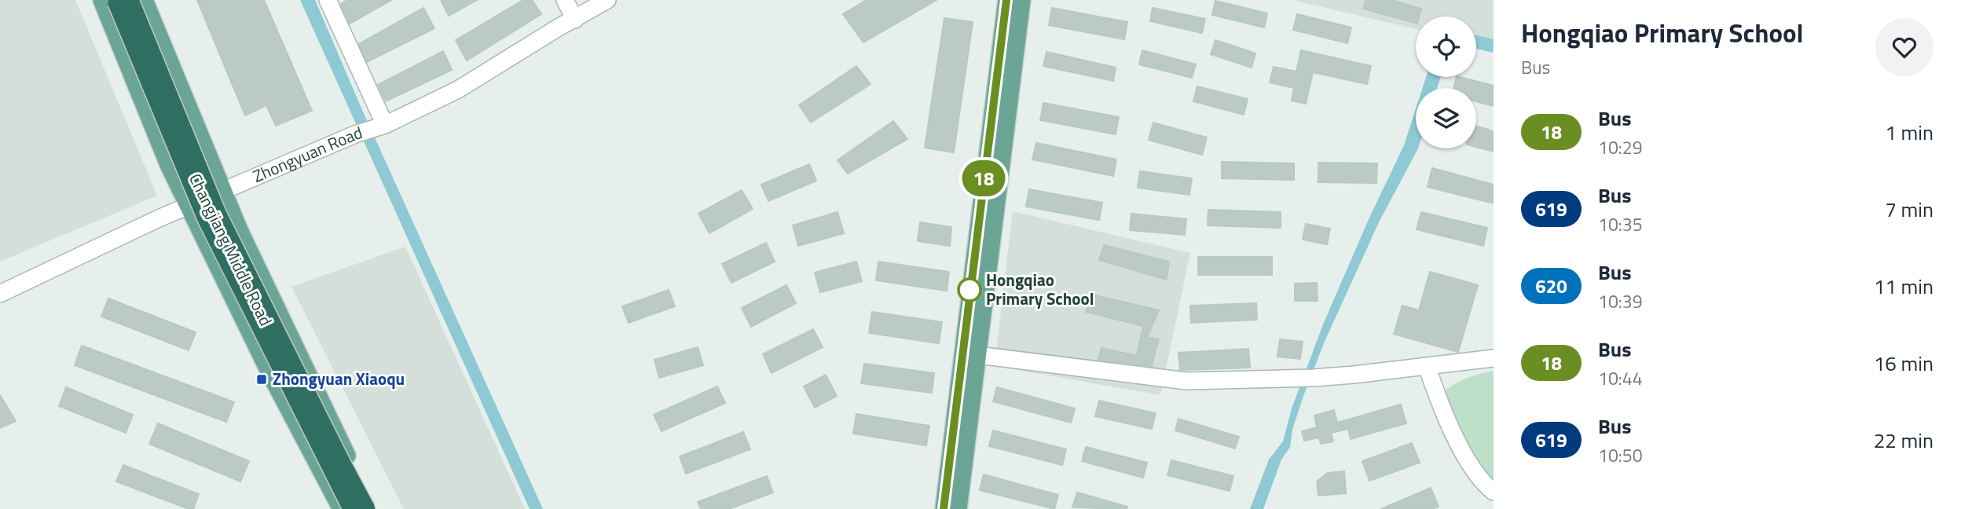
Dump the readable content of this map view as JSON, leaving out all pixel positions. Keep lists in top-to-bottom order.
{
  "streets": {
    "highway": ["Changjiang Middle Road"],
    "street": ["Zhongyuan Road"]
  },
  "crossings": [
    ["Zhongyuan Road", "Changjiang Middle Road"]
  ],
  "places": {
    "other": ["Hongqiao Primary School"],
    "transit": ["Zhongyuan Xiaoqu"]
  },
  "lines": ["bus line 18"],
  "page": {
    "on_map": "18",
    "heading": ["Hongqiao Primary School", "Bus"],
    "list": [
      {
        "mark": "18",
        "name": "Bus",
        "note": "10:29",
        "value": "1 min"
      },
      {
        "mark": "619",
        "name": "Bus",
        "note": "10:35",
        "value": "7 min"
      },
      {
        "mark": "620",
        "name": "Bus",
        "note": "10:39",
        "value": "11 min"
      },
      {
        "mark": "18",
        "name": "Bus",
        "note": "10:44",
        "value": "16 min"
      },
      {
        "mark": "619",
        "name": "Bus",
        "note": "10:50",
        "value": "22 min"
      }
    ]
  }
}
